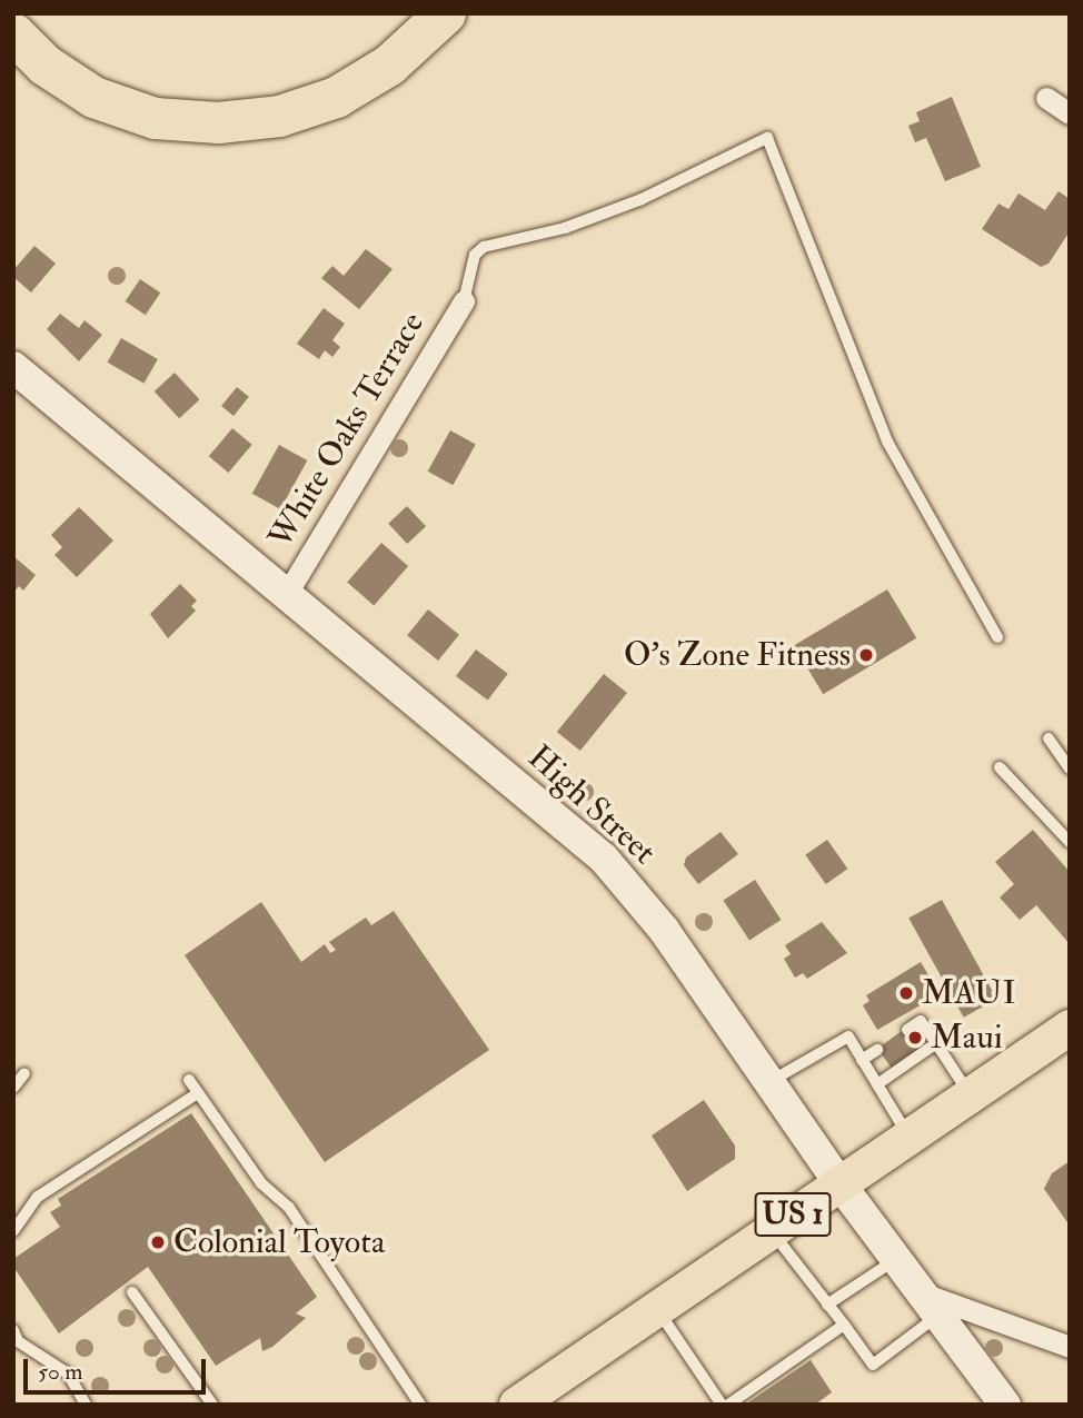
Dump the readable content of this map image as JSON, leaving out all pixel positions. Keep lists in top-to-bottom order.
{
  "streets": {
    "main road": ["High Street", "US 1"],
    "street": ["White Oaks Terrace"]
  },
  "crossings": [
    ["White Oaks Terrace", "High Street"],
    ["High Street", "US 1"]
  ],
  "places": [
    "O's Zone Fitness",
    "MAUI",
    "Maui",
    "Colonial Toyota"
  ],
  "scale_bar": "50 m"
}
